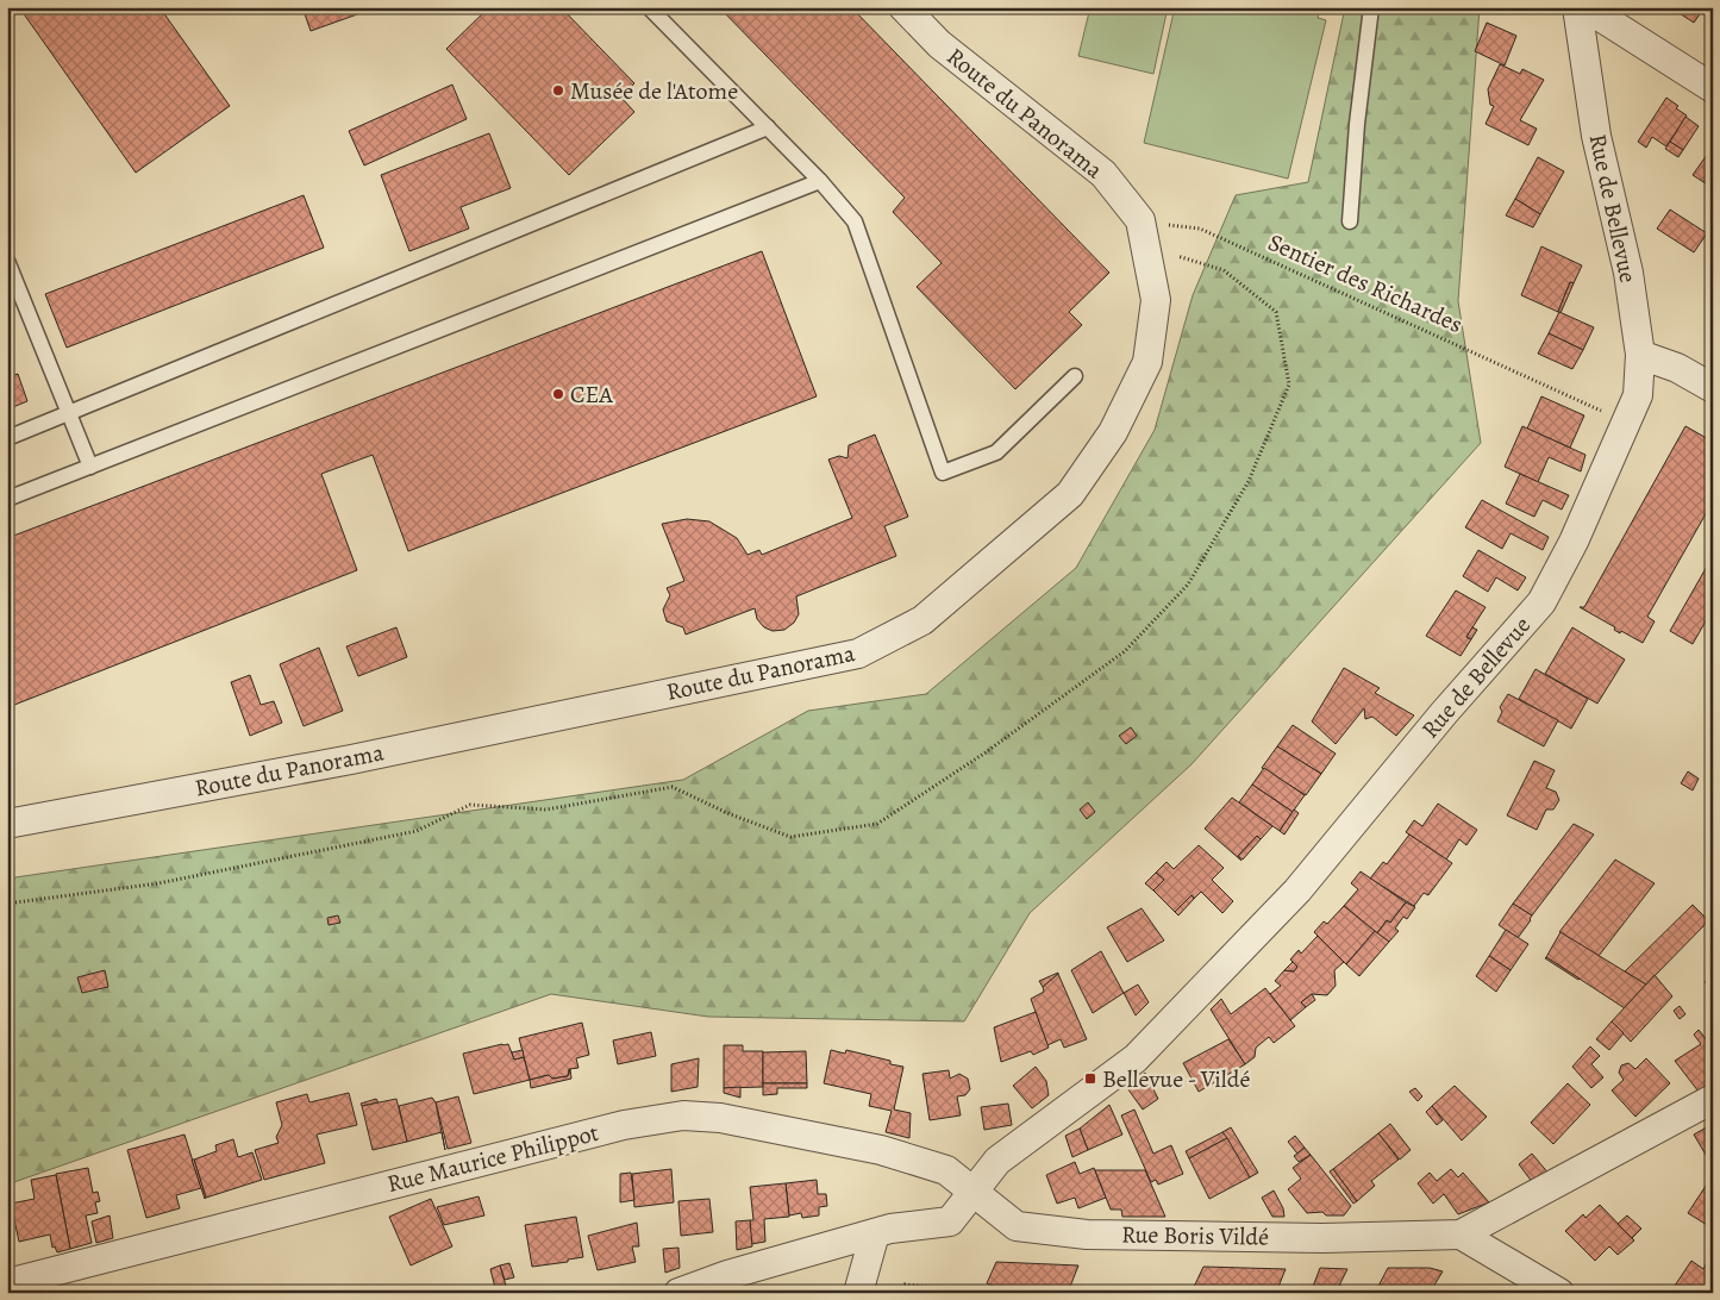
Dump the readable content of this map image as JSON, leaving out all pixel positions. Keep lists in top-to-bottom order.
{
  "streets": {
    "street": [
      "Route du Panorama",
      "Rue de Bellevue",
      "Rue Maurice Philippot",
      "Rue Boris Vildé"
    ],
    "path": ["Sentier des Richardes"]
  },
  "crossings": [
    ["Route du Panorama", "Sentier des Richardes"],
    ["Rue de Bellevue", "Rue Maurice Philippot"],
    ["Rue de Bellevue", "Rue Boris Vildé"],
    ["Rue Maurice Philippot", "Rue Boris Vildé"]
  ],
  "places": {
    "other": ["Musée de l'Atome", "CEA"],
    "transit": ["Bellevue - Vildé"]
  }
}
